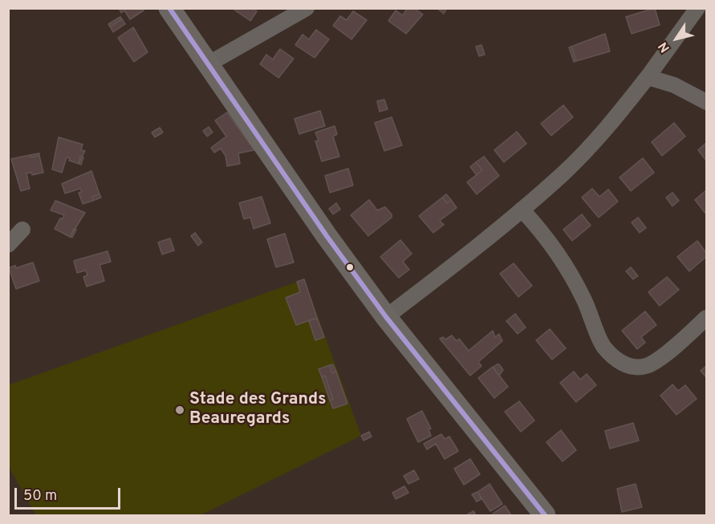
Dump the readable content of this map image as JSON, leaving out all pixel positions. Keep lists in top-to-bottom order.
{
  "places": ["Stade des Grands Beauregards"],
  "scale_bar": "50 m",
  "north": "bottom left"
}
